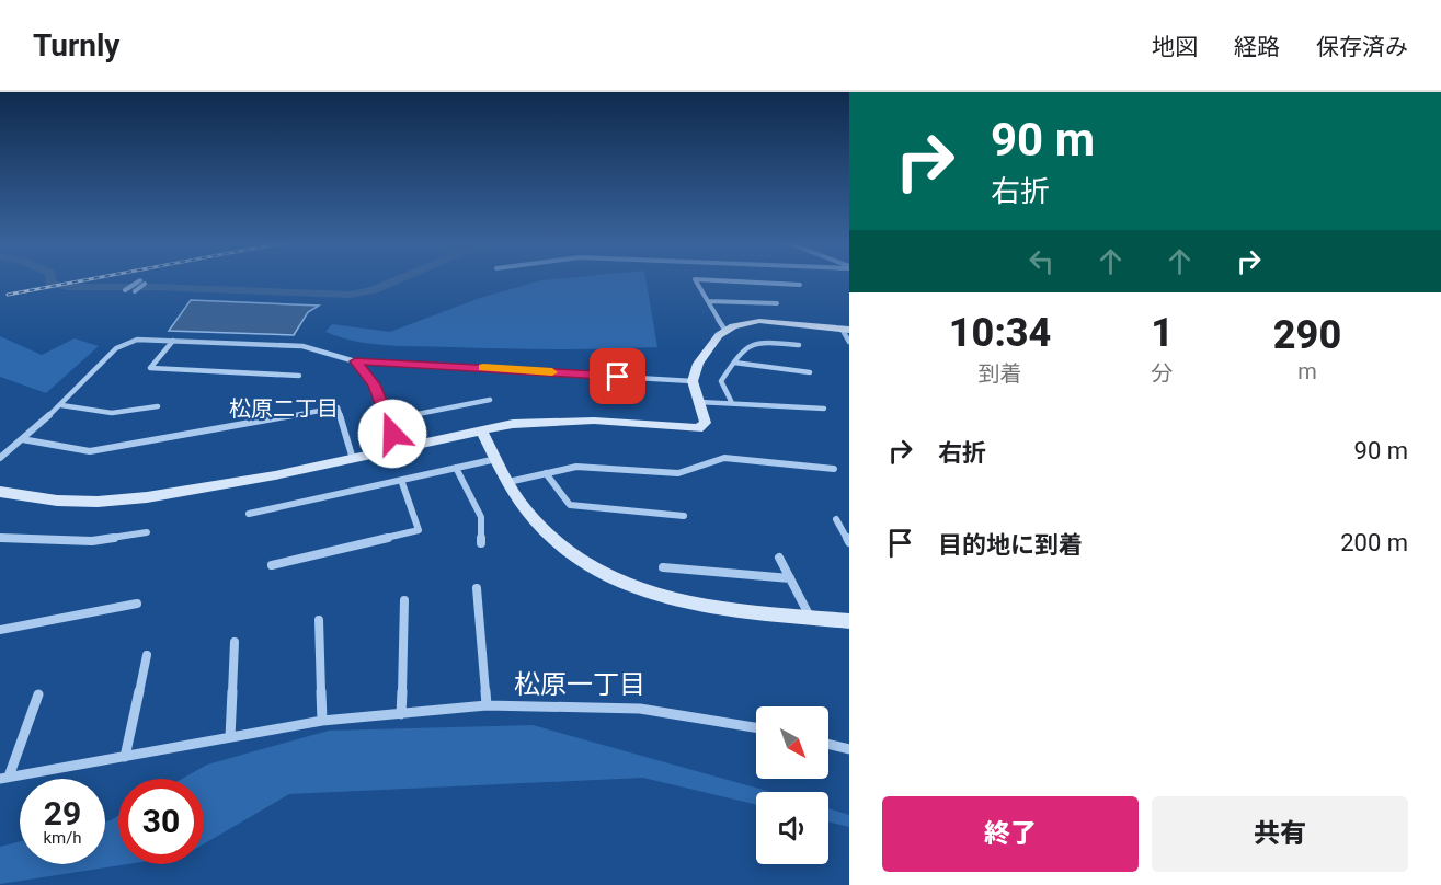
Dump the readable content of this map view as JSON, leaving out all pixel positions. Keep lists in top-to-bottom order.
{
  "districts": ["松原二丁目", "松原一丁目"],
  "north": "bottom right",
  "page": {
    "header": "Turnly",
    "nav": ["地図", "経路", "保存済み"],
    "turn": ["90 m", "右折"],
    "eta": [
      "10:34",
      "到着",
      "1",
      "分",
      "290",
      "m"
    ],
    "list": [
      {
        "name": "右折",
        "value": "90 m"
      },
      {
        "name": "目的地に到着",
        "value": "200 m"
      }
    ],
    "speed": "29 km/h",
    "limit": "30",
    "buttons": ["終了", "共有"]
  }
}
